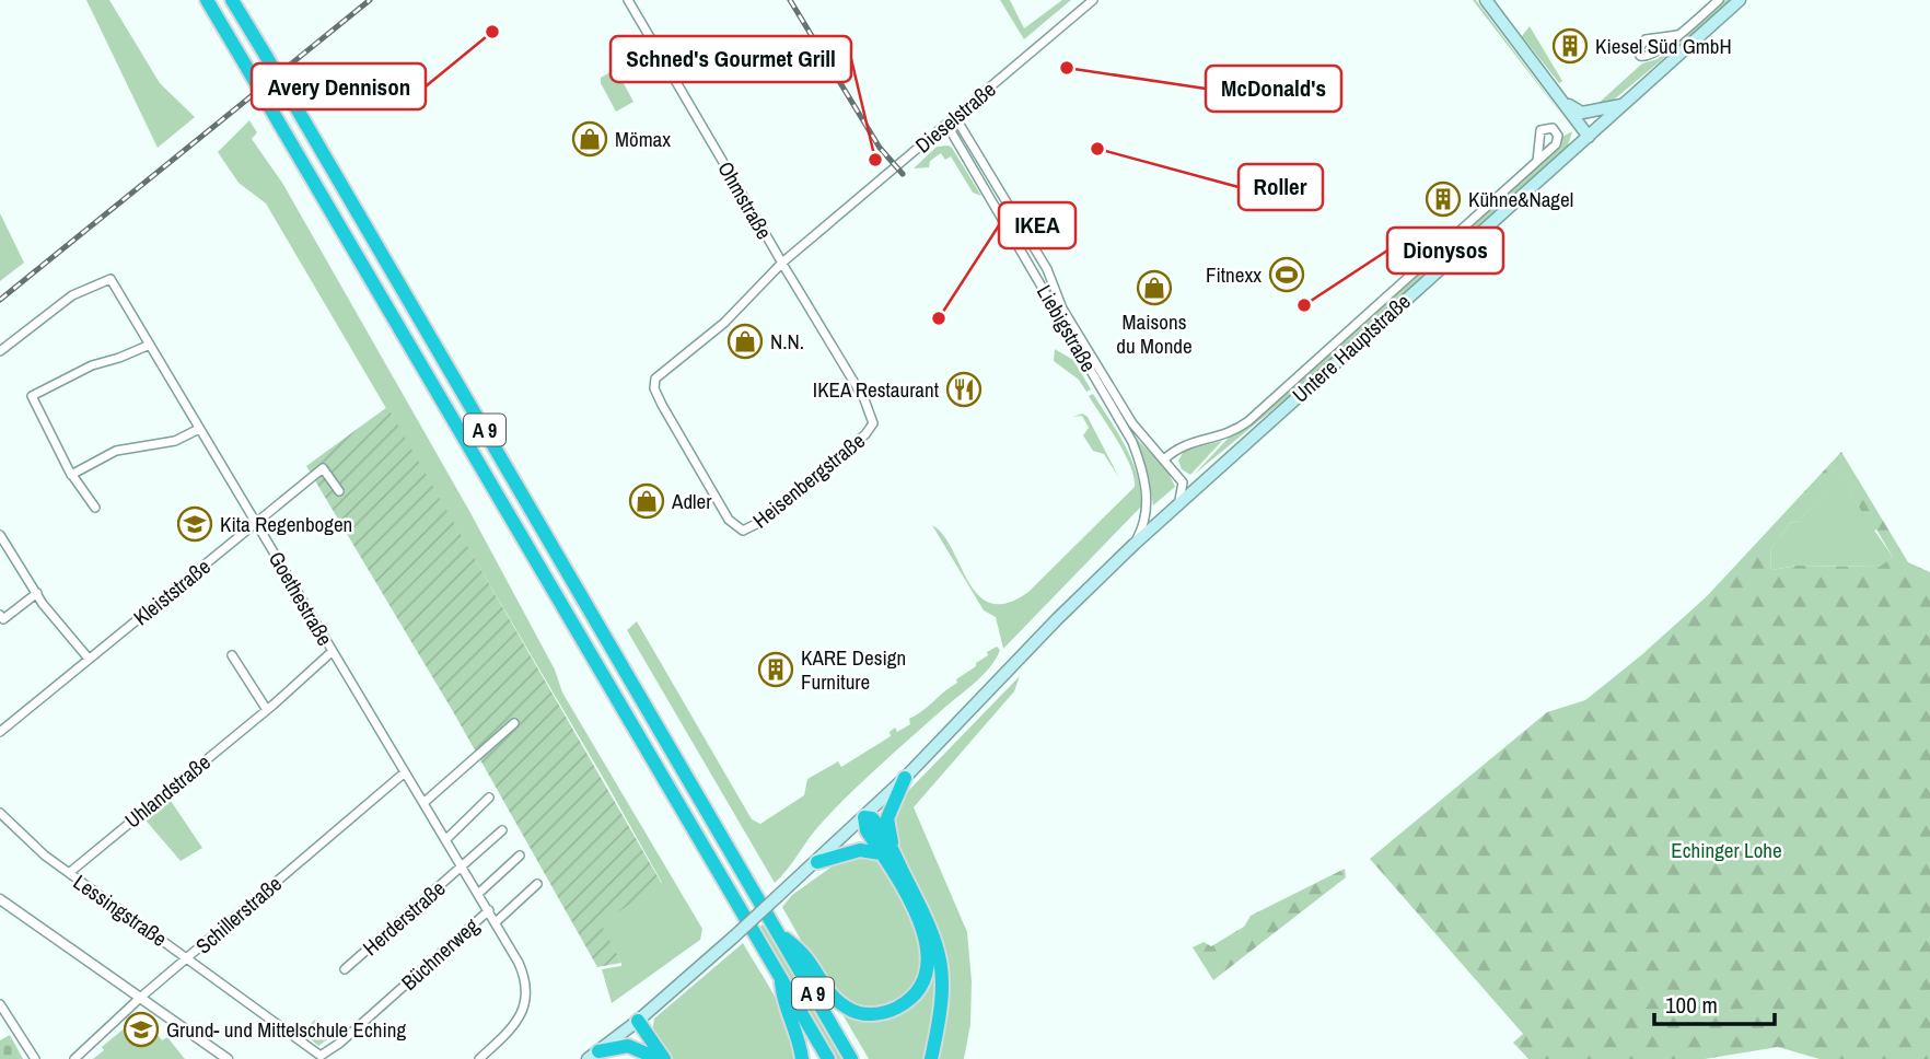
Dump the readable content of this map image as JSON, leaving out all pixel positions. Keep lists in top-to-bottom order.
{
  "streets": {
    "highway": ["A 9"],
    "main road": ["Untere Hauptstraße"],
    "street": [
      "Dieselstraße",
      "Ohmstraße",
      "Liebigstraße",
      "Heisenbergstraße",
      "Kleiststraße",
      "Goethestraße",
      "Uhlandstraße",
      "Lessingstraße",
      "Schillerstraße",
      "Herderstraße",
      "Büchnerweg"
    ]
  },
  "crossings": [
    ["Dieselstraße", "Ohmstraße"],
    ["Dieselstraße", "Liebigstraße"],
    ["Dieselstraße", "Heisenbergstraße"],
    ["Ohmstraße", "Heisenbergstraße"],
    ["Liebigstraße", "Untere Hauptstraße"],
    ["Kleiststraße", "Goethestraße"],
    ["Goethestraße", "Uhlandstraße"],
    ["Goethestraße", "Schillerstraße"],
    ["Goethestraße", "Herderstraße"],
    ["Goethestraße", "Büchnerweg"],
    ["Uhlandstraße", "Lessingstraße"],
    ["Lessingstraße", "Schillerstraße"],
    ["Lessingstraße", "Büchnerweg"]
  ],
  "parks": ["Echinger Lohe"],
  "places": {
    "other": [
      "Avery Dennison",
      "McDonald's",
      "Roller",
      "Schned's Gourmet Grill",
      "Dionysos",
      "IKEA"
    ],
    "building": ["Kiesel Süd GmbH", "Kühne&Nagel", "KARE Design Furniture"],
    "shop": [
      "Mömax",
      "Maisons du Monde",
      "N.N.",
      "Adler"
    ],
    "sports": ["Fitnexx"],
    "restaurant": ["IKEA Restaurant"],
    "school or university": ["Kita Regenbogen", "Grund- und Mittelschule Eching"]
  },
  "scale_bar": "100 m"
}
